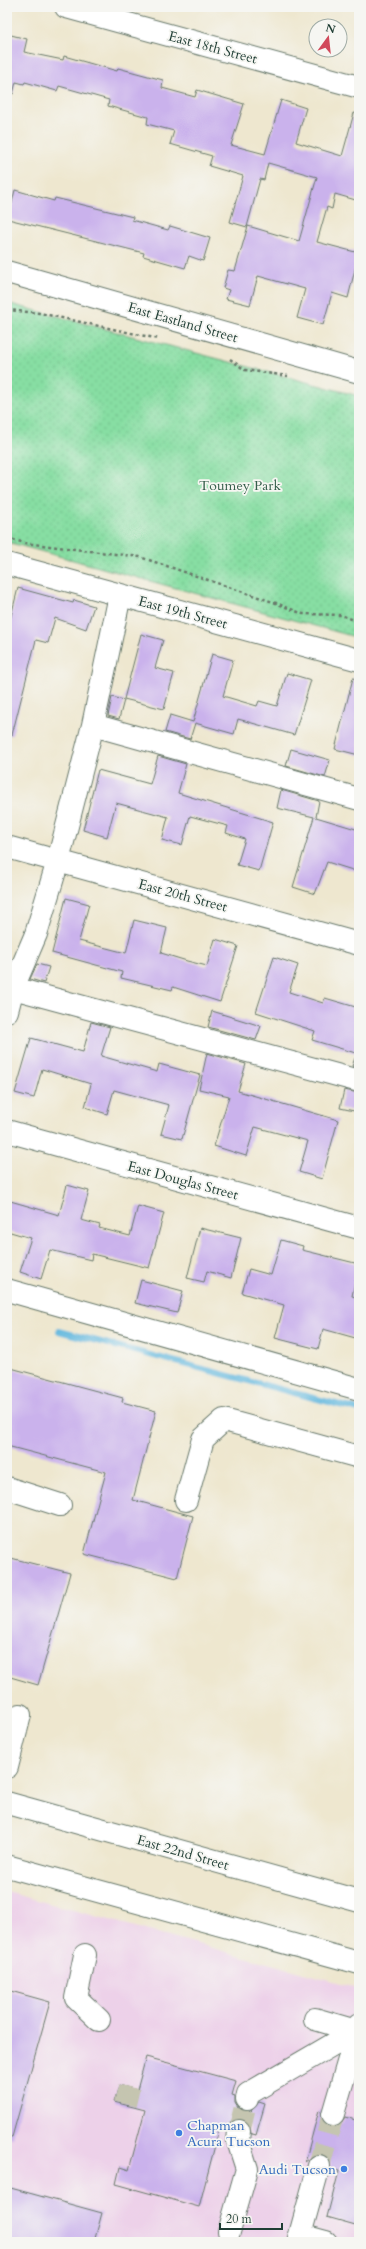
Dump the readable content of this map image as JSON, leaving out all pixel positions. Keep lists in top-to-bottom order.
{
  "streets": {
    "street": [
      "East 18th Street",
      "East Eastland Street",
      "East 19th Street",
      "East 20th Street",
      "East Douglas Street",
      "East 22nd Street"
    ]
  },
  "parks": ["Toumey Park"],
  "places": ["Chapman Acura Tucson", "Audi Tucson"],
  "scale_bar": "20 m",
  "north": "top"
}
